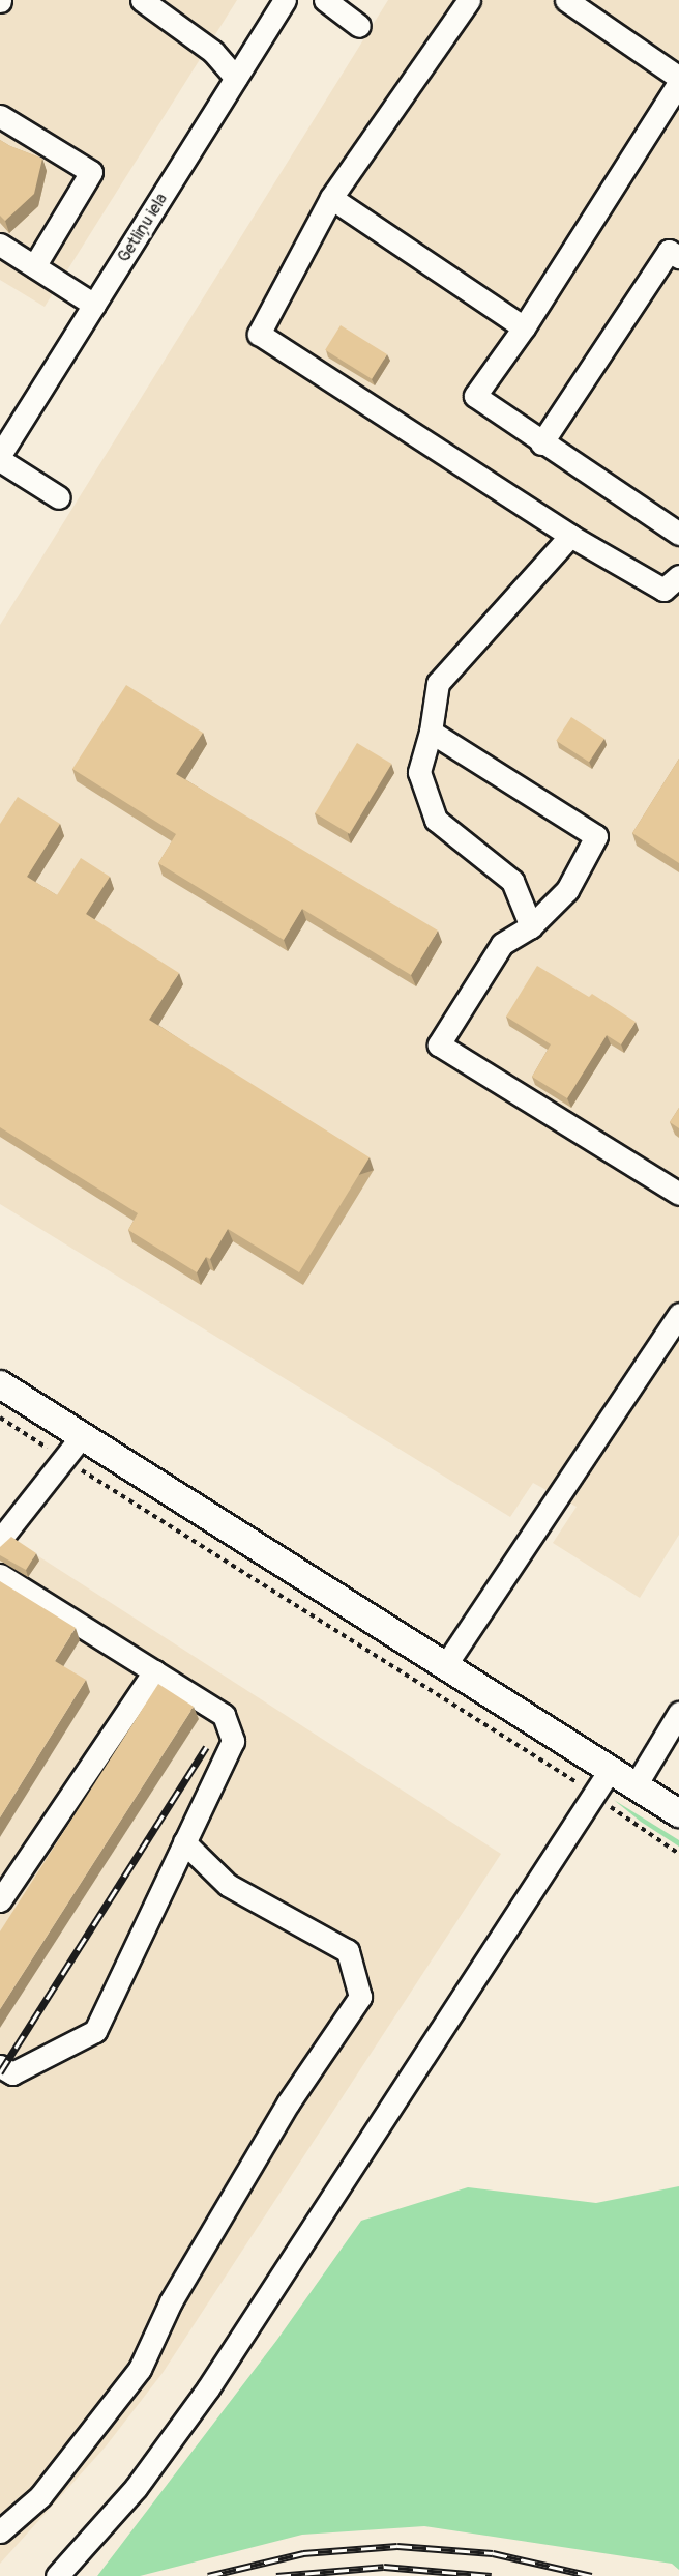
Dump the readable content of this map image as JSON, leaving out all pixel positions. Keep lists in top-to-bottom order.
{
  "streets": {
    "street": ["Getliņu iela"]
  }
}
